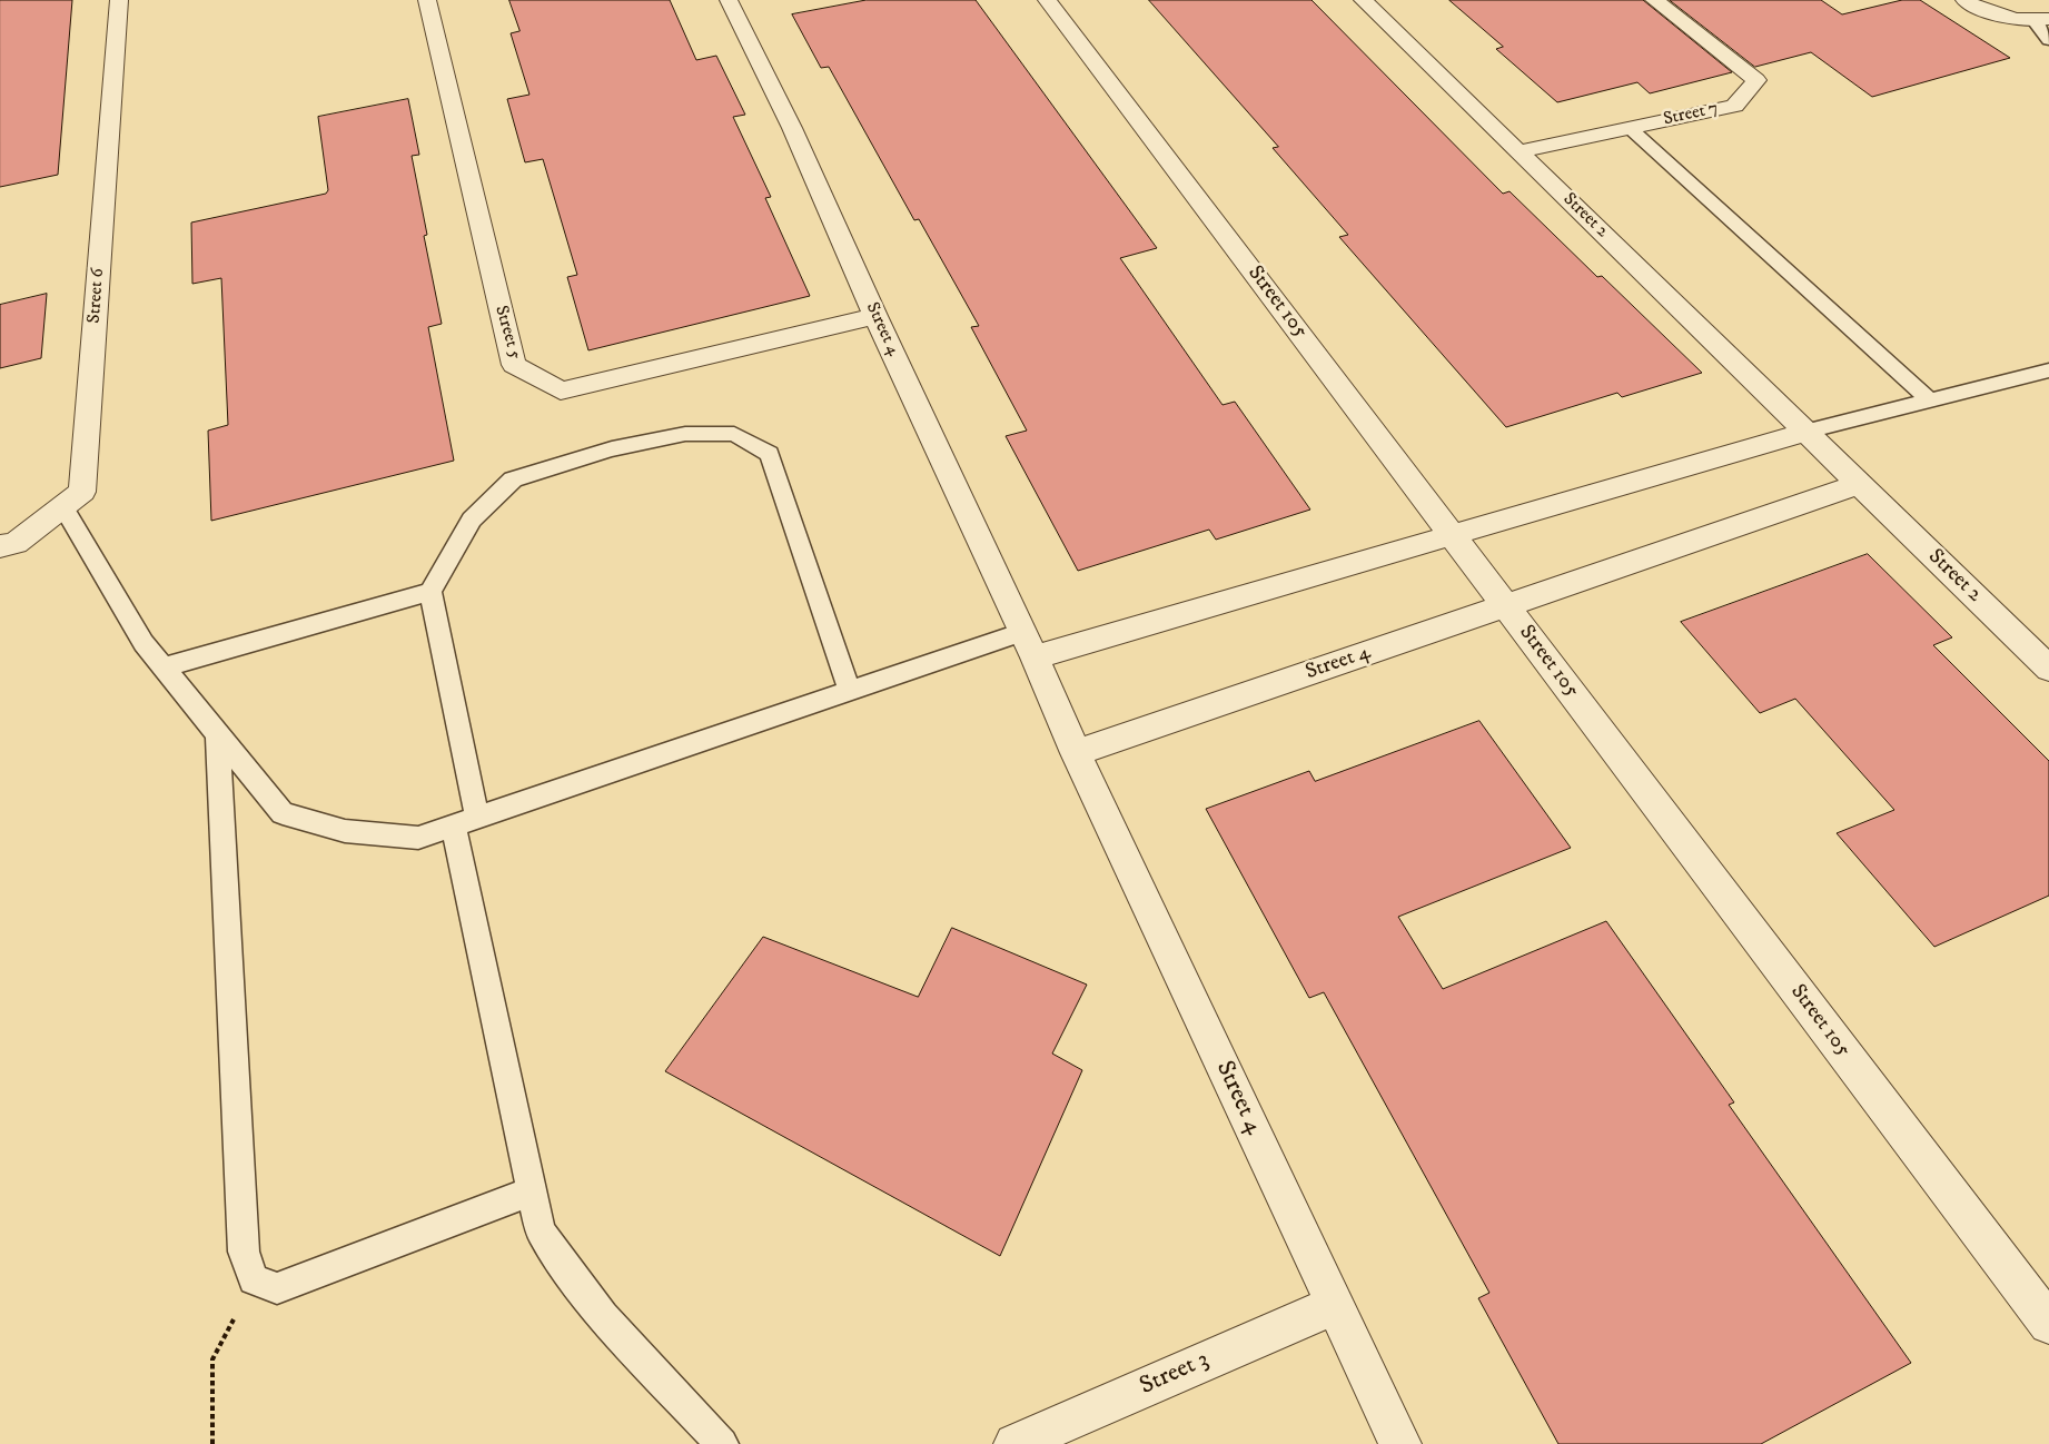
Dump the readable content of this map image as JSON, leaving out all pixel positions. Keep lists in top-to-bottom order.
{
  "streets": {
    "street": [
      "Street 7",
      "Street 2",
      "Street 6",
      "Street 105",
      "Street 4",
      "Street 5",
      "Street 3"
    ]
  },
  "crossings": [
    ["Street 7", "Street 2"],
    ["Street 105", "Street 4"],
    ["Street 4", "Street 5"],
    ["Street 4", "Street 3"]
  ]
}
